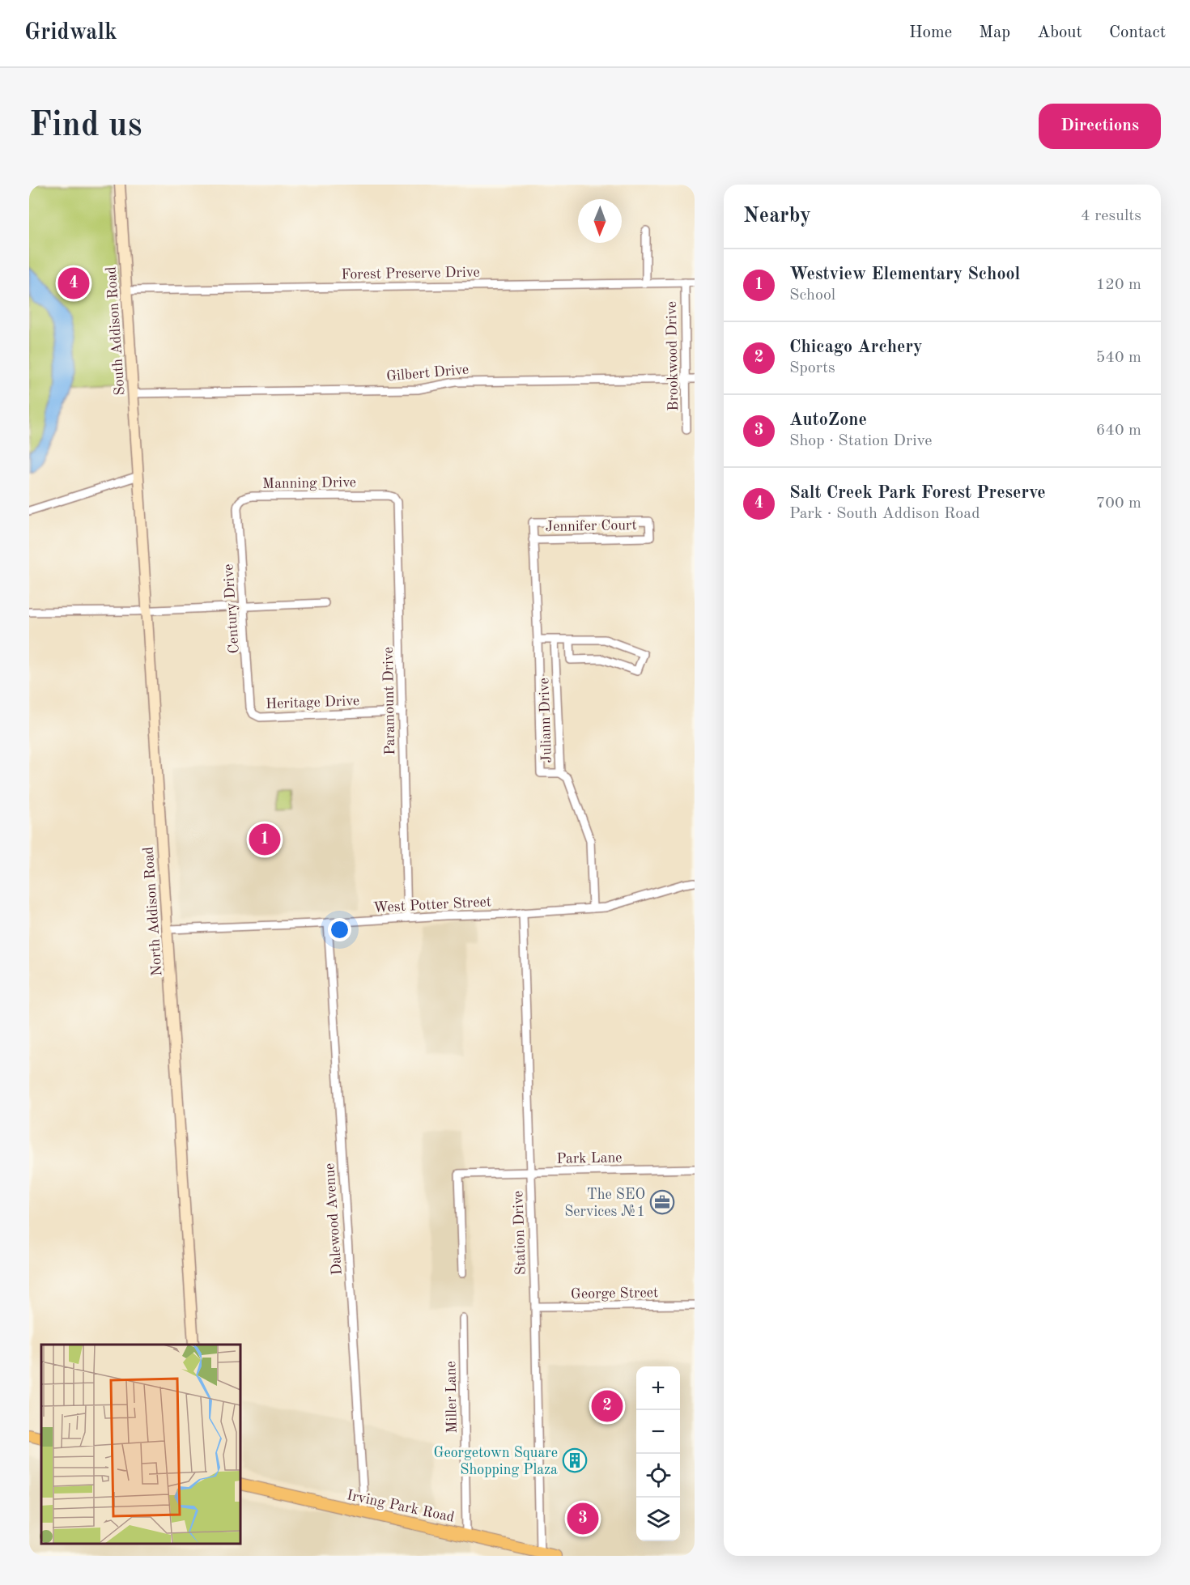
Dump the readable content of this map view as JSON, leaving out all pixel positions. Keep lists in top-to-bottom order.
{
  "streets": {
    "main road": ["Irving Park Road"],
    "street": [
      "Forest Preserve Drive",
      "South Addison Road",
      "Brookwood Drive",
      "Gilbert Drive",
      "Manning Drive",
      "Jennifer Court",
      "Century Drive",
      "Paramount Drive",
      "Heritage Drive",
      "Juliann Drive",
      "West Potter Street",
      "North Addison Road",
      "Park Lane",
      "Dalewood Avenue",
      "Station Drive",
      "George Street",
      "Miller Lane"
    ]
  },
  "crossings": [
    ["Forest Preserve Drive", "South Addison Road"],
    ["Forest Preserve Drive", "Brookwood Drive"],
    ["South Addison Road", "Gilbert Drive"],
    ["South Addison Road", "North Addison Road"],
    ["Brookwood Drive", "Gilbert Drive"],
    ["Manning Drive", "Century Drive"],
    ["Manning Drive", "Paramount Drive"],
    ["Century Drive", "Heritage Drive"],
    ["Paramount Drive", "Heritage Drive"],
    ["Paramount Drive", "West Potter Street"],
    ["Juliann Drive", "West Potter Street"],
    ["West Potter Street", "North Addison Road"],
    ["West Potter Street", "Dalewood Avenue"],
    ["West Potter Street", "Station Drive"],
    ["Park Lane", "Station Drive"],
    ["Dalewood Avenue", "Irving Park Road"],
    ["Station Drive", "George Street"],
    ["Station Drive", "Irving Park Road"],
    ["Miller Lane", "Irving Park Road"]
  ],
  "places": {
    "office": ["The SEO Services №1"],
    "building": ["Georgetown Square Shopping Plaza"]
  },
  "north": "bottom",
  "page": {
    "header": "Gridwalk",
    "nav": [
      "Home",
      "Map",
      "About",
      "Contact"
    ],
    "buttons": "Directions",
    "title": "Find us",
    "heading": ["Nearby", "4 results"],
    "list": [
      {
        "mark": "1",
        "name": "Westview Elementary School",
        "note": "School",
        "value": "120 m"
      },
      {
        "mark": "2",
        "name": "Chicago Archery",
        "note": "Sports",
        "value": "540 m"
      },
      {
        "mark": "3",
        "name": "AutoZone",
        "note": "Shop · Station Drive",
        "value": "640 m"
      },
      {
        "mark": "4",
        "name": "Salt Creek Park Forest Preserve",
        "note": "Park · South Addison Road",
        "value": "700 m"
      }
    ],
    "pins": [
      "4",
      "1",
      "2",
      "3"
    ],
    "map_buttons": ["+", "−"]
  }
}
